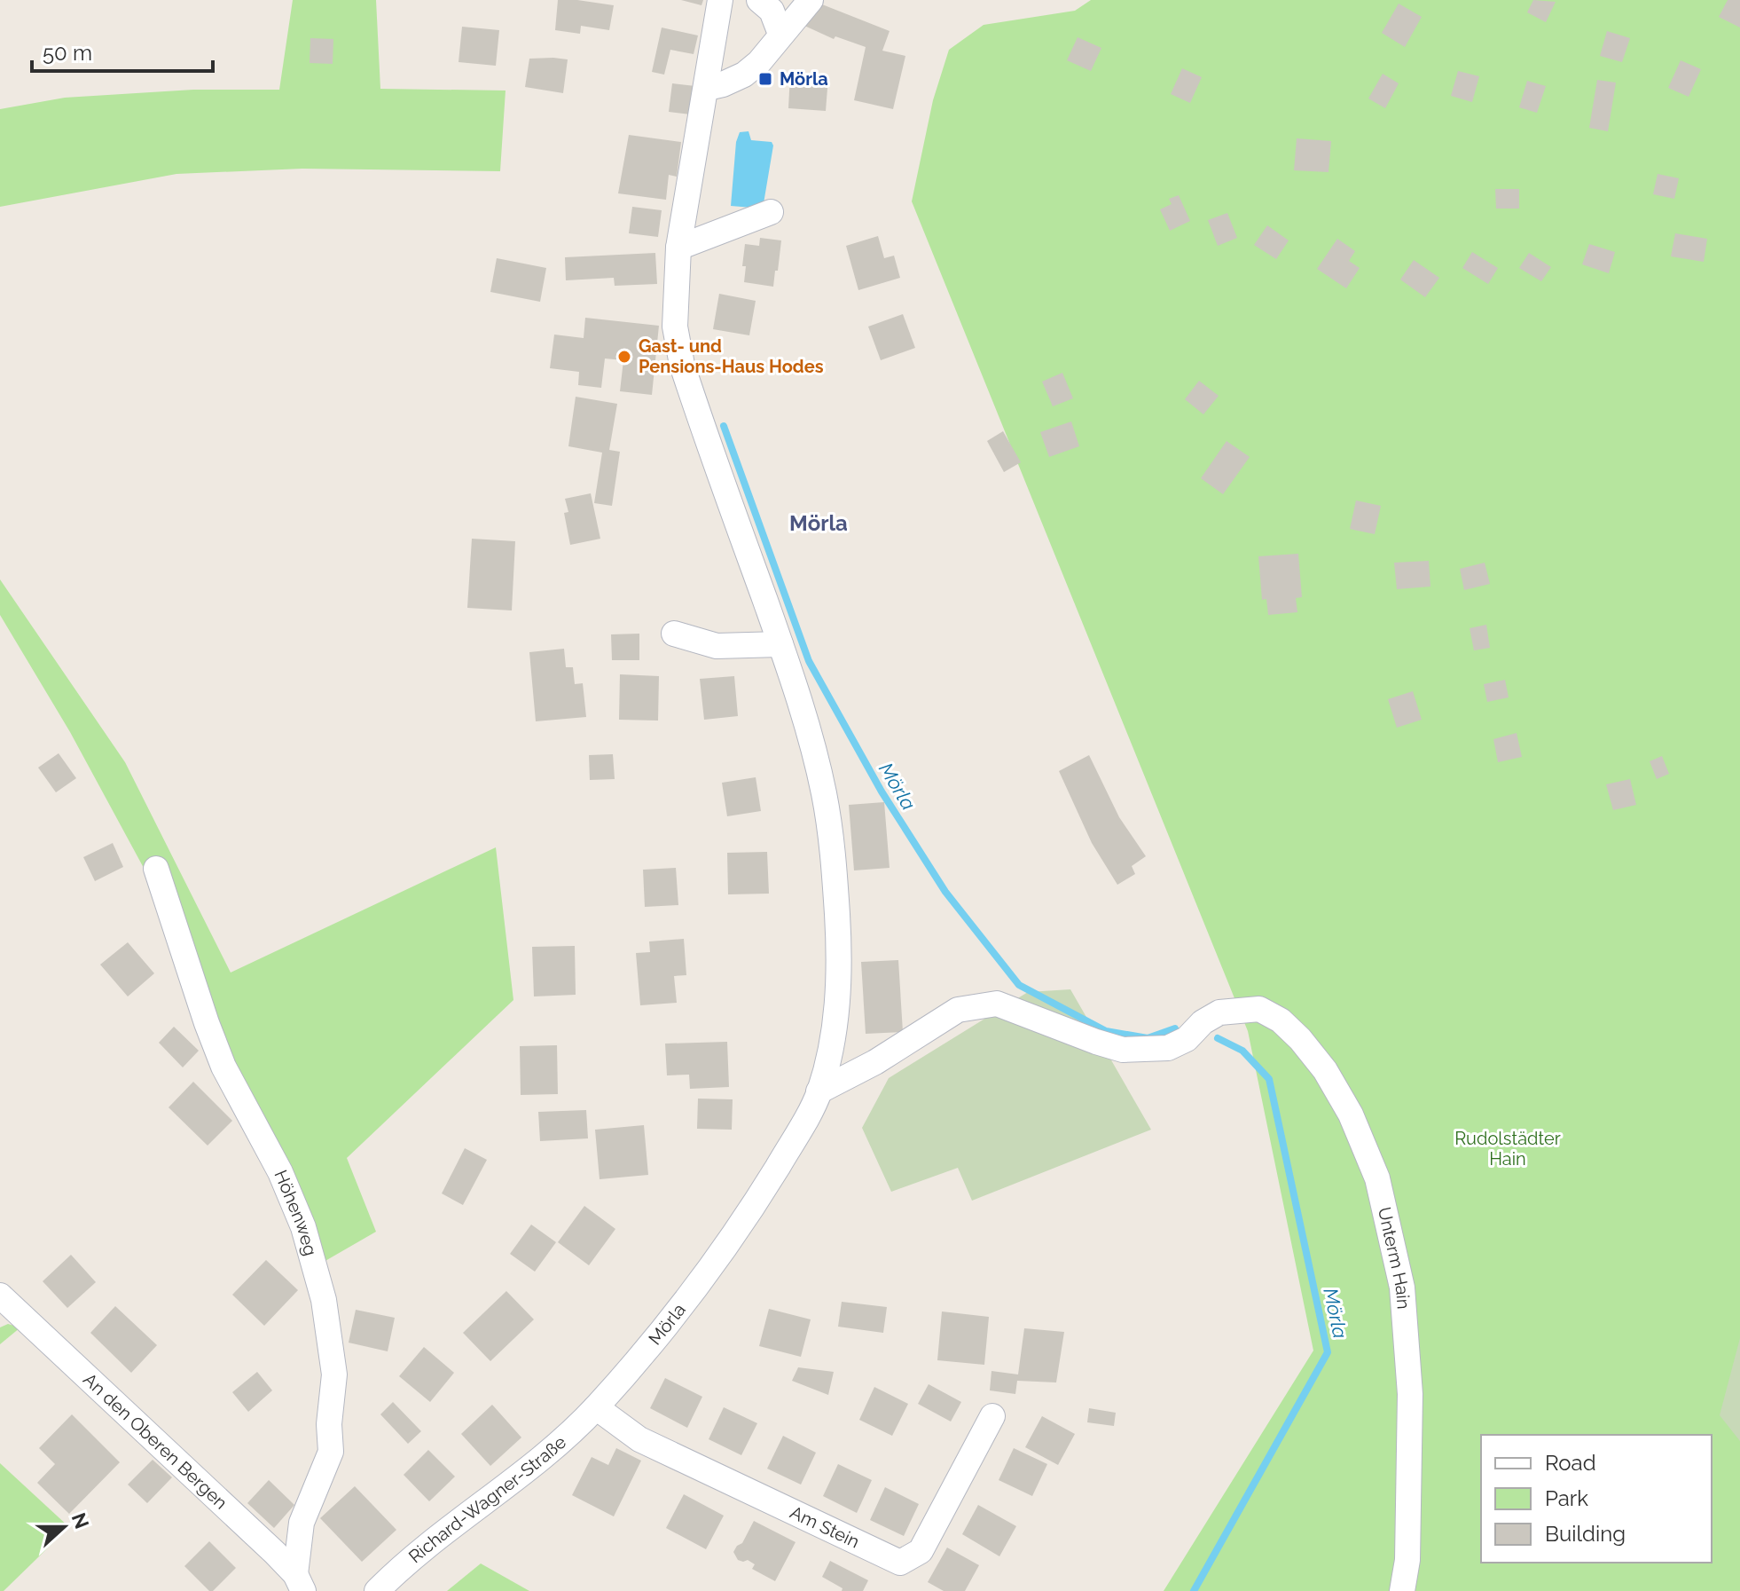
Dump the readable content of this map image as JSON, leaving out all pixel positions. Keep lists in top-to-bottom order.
{
  "streets": {
    "street": [
      "Höhenweg",
      "Unterm Hain",
      "Mörla",
      "An den Oberen Bergen",
      "Richard-Wagner-Straße",
      "Am Stein"
    ]
  },
  "crossings": [
    ["Höhenweg", "An den Oberen Bergen"],
    ["Unterm Hain", "Mörla"],
    ["Mörla", "Richard-Wagner-Straße"],
    ["Mörla", "Am Stein"],
    ["Richard-Wagner-Straße", "Am Stein"]
  ],
  "districts": ["Mörla"],
  "water": ["Mörla"],
  "parks": ["Rudolstädter Hain"],
  "places": {
    "transit": ["Mörla"],
    "other": ["Gast- und Pensions-Haus Hodes"]
  },
  "legend": ["Road", "Park", "Building"],
  "scale_bar": "50 m",
  "north": "right"
}
